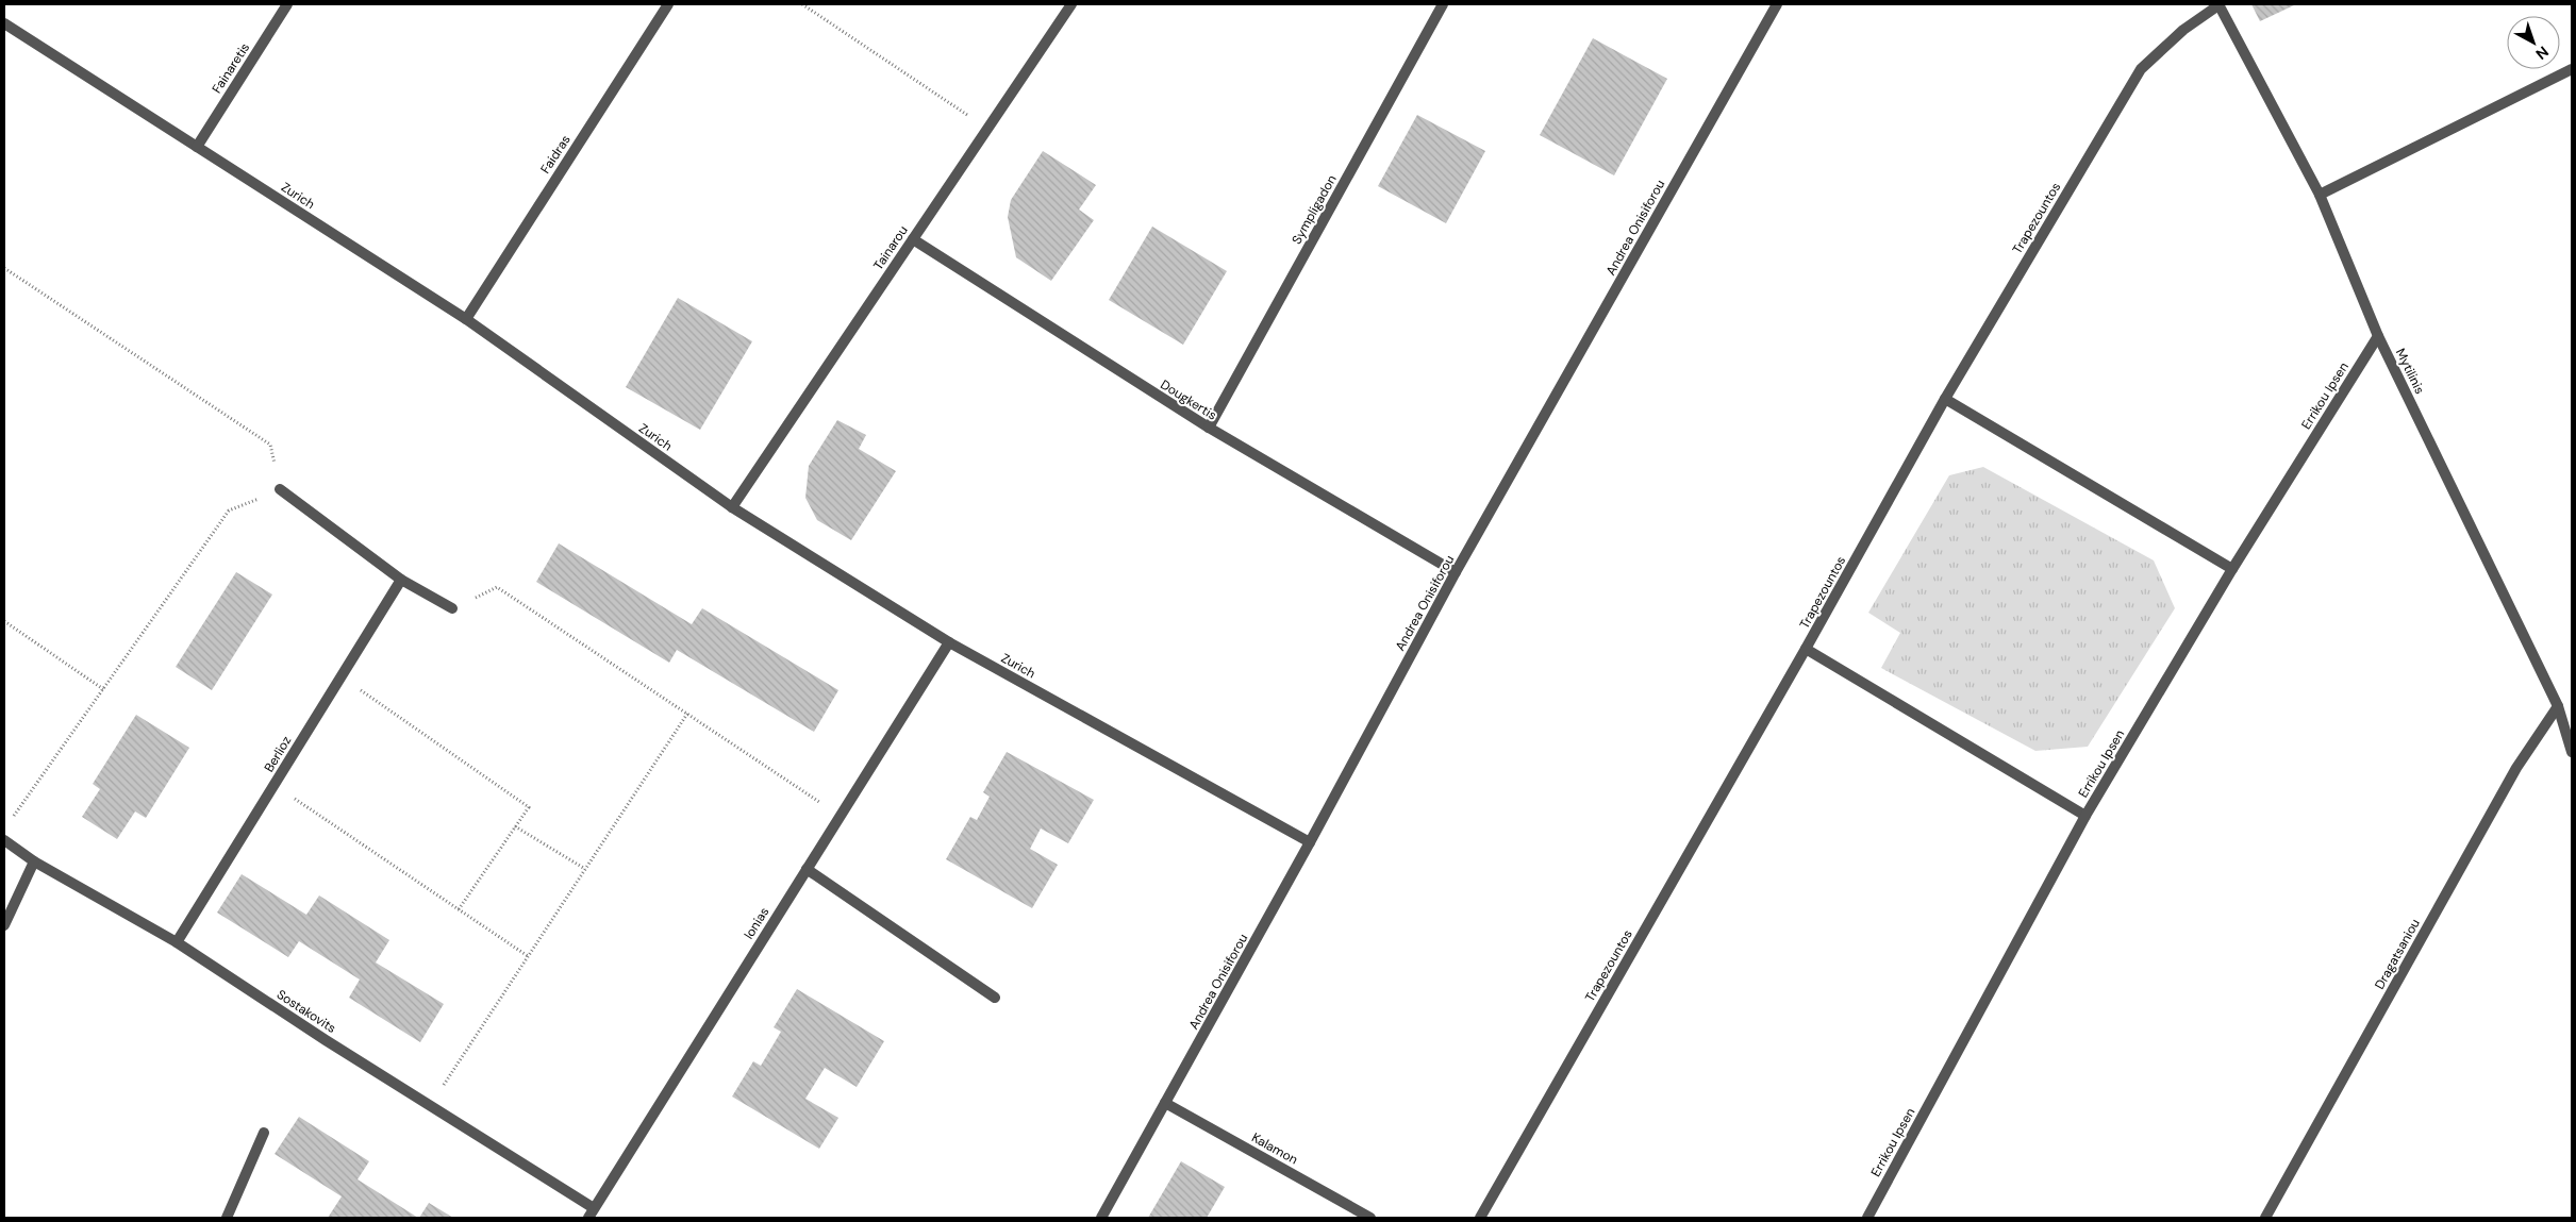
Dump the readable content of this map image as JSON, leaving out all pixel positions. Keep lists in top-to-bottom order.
{
  "streets": {
    "street": [
      "Fainaretis",
      "Faidras",
      "Zurich",
      "Sympligadon",
      "Trapezountos",
      "Andrea Onisiforou",
      "Tainarou",
      "Mytilinis",
      "Errikou Ipsen",
      "Dougkertis",
      "Berlioz",
      "Ionias",
      "Dragatsaniou",
      "Sostakovits",
      "Kalamon"
    ]
  },
  "crossings": [
    ["Fainaretis", "Zurich"],
    ["Faidras", "Zurich"],
    ["Zurich", "Andrea Onisiforou"],
    ["Zurich", "Tainarou"],
    ["Zurich", "Ionias"],
    ["Sympligadon", "Dougkertis"],
    ["Trapezountos", "Mytilinis"],
    ["Andrea Onisiforou", "Dougkertis"],
    ["Andrea Onisiforou", "Kalamon"],
    ["Tainarou", "Dougkertis"],
    ["Mytilinis", "Errikou Ipsen"],
    ["Mytilinis", "Dragatsaniou"],
    ["Berlioz", "Sostakovits"],
    ["Ionias", "Sostakovits"]
  ],
  "north": "bottom right"
}
